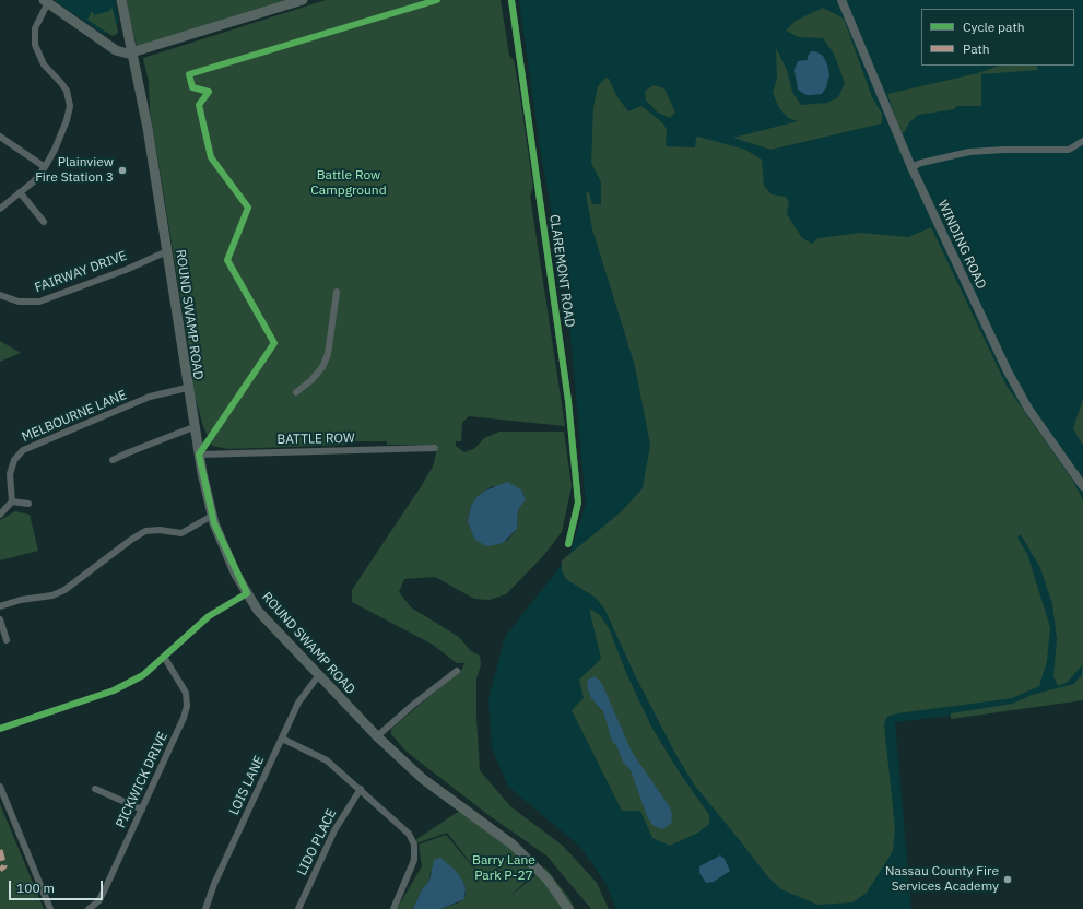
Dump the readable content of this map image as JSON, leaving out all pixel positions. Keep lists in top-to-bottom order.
{
  "streets": {
    "main road": ["ROUND SWAMP ROAD"],
    "street": [
      "WINDING ROAD",
      "CLAREMONT ROAD",
      "FAIRWAY DRIVE",
      "MELBOURNE LANE",
      "BATTLE ROW",
      "PICKWICK DRIVE",
      "LOIS LANE",
      "LIDO PLACE"
    ]
  },
  "crossings": [
    ["FAIRWAY DRIVE", "ROUND SWAMP ROAD"],
    ["ROUND SWAMP ROAD", "MELBOURNE LANE"],
    ["ROUND SWAMP ROAD", "BATTLE ROW"],
    ["ROUND SWAMP ROAD", "LOIS LANE"]
  ],
  "parks": ["Battle Row Campground", "Barry Lane Park P-27"],
  "places": ["Plainview Fire Station 3", "Nassau County Fire Services Academy"],
  "legend": ["Cycle path", "Path"],
  "scale_bar": "100 m"
}
